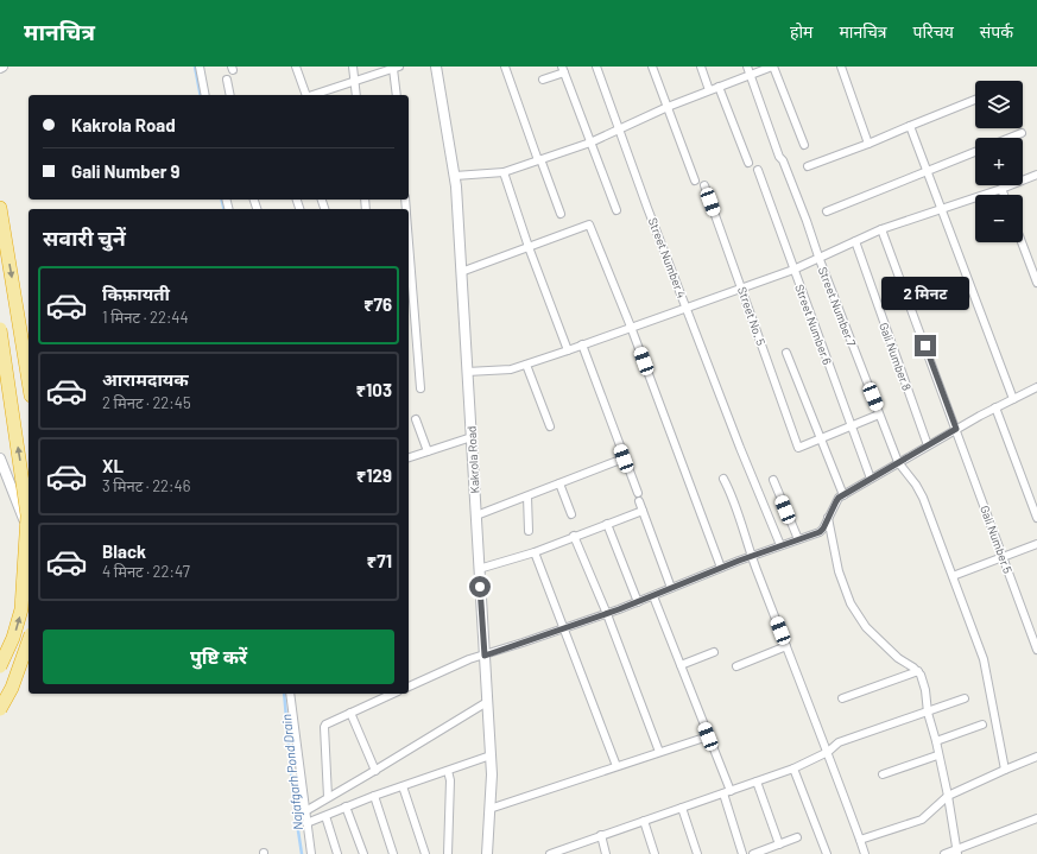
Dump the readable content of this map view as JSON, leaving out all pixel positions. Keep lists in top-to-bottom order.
{
  "streets": {
    "street": [
      "Street Number 4",
      "Street Number 7",
      "Street No. 5",
      "Street Number 6",
      "Gali Number 8",
      "Kakrola Road",
      "Gali Number 5"
    ]
  },
  "water": ["Najafgarh Pond Drain"],
  "page": {
    "header": "मानचित्र",
    "nav": [
      "होम",
      "मानचित्र",
      "परिचय",
      "संपर्क"
    ],
    "map_buttons": ["+", "−"],
    "banner": ["Kakrola Road", "Gali Number 9"],
    "heading": "सवारी चुनें",
    "list": [
      {
        "name": "किफ़ायती",
        "note": "1 मिनट · 22:44",
        "value": "₹76"
      },
      {
        "name": "आरामदायक",
        "note": "2 मिनट · 22:45",
        "value": "₹103"
      },
      {
        "name": "XL",
        "note": "3 मिनट · 22:46",
        "value": "₹129"
      },
      {
        "name": "Black",
        "note": "4 मिनट · 22:47",
        "value": "₹71"
      }
    ],
    "bubble": "2 मिनट",
    "buttons": "पुष्टि करें"
  }
}
